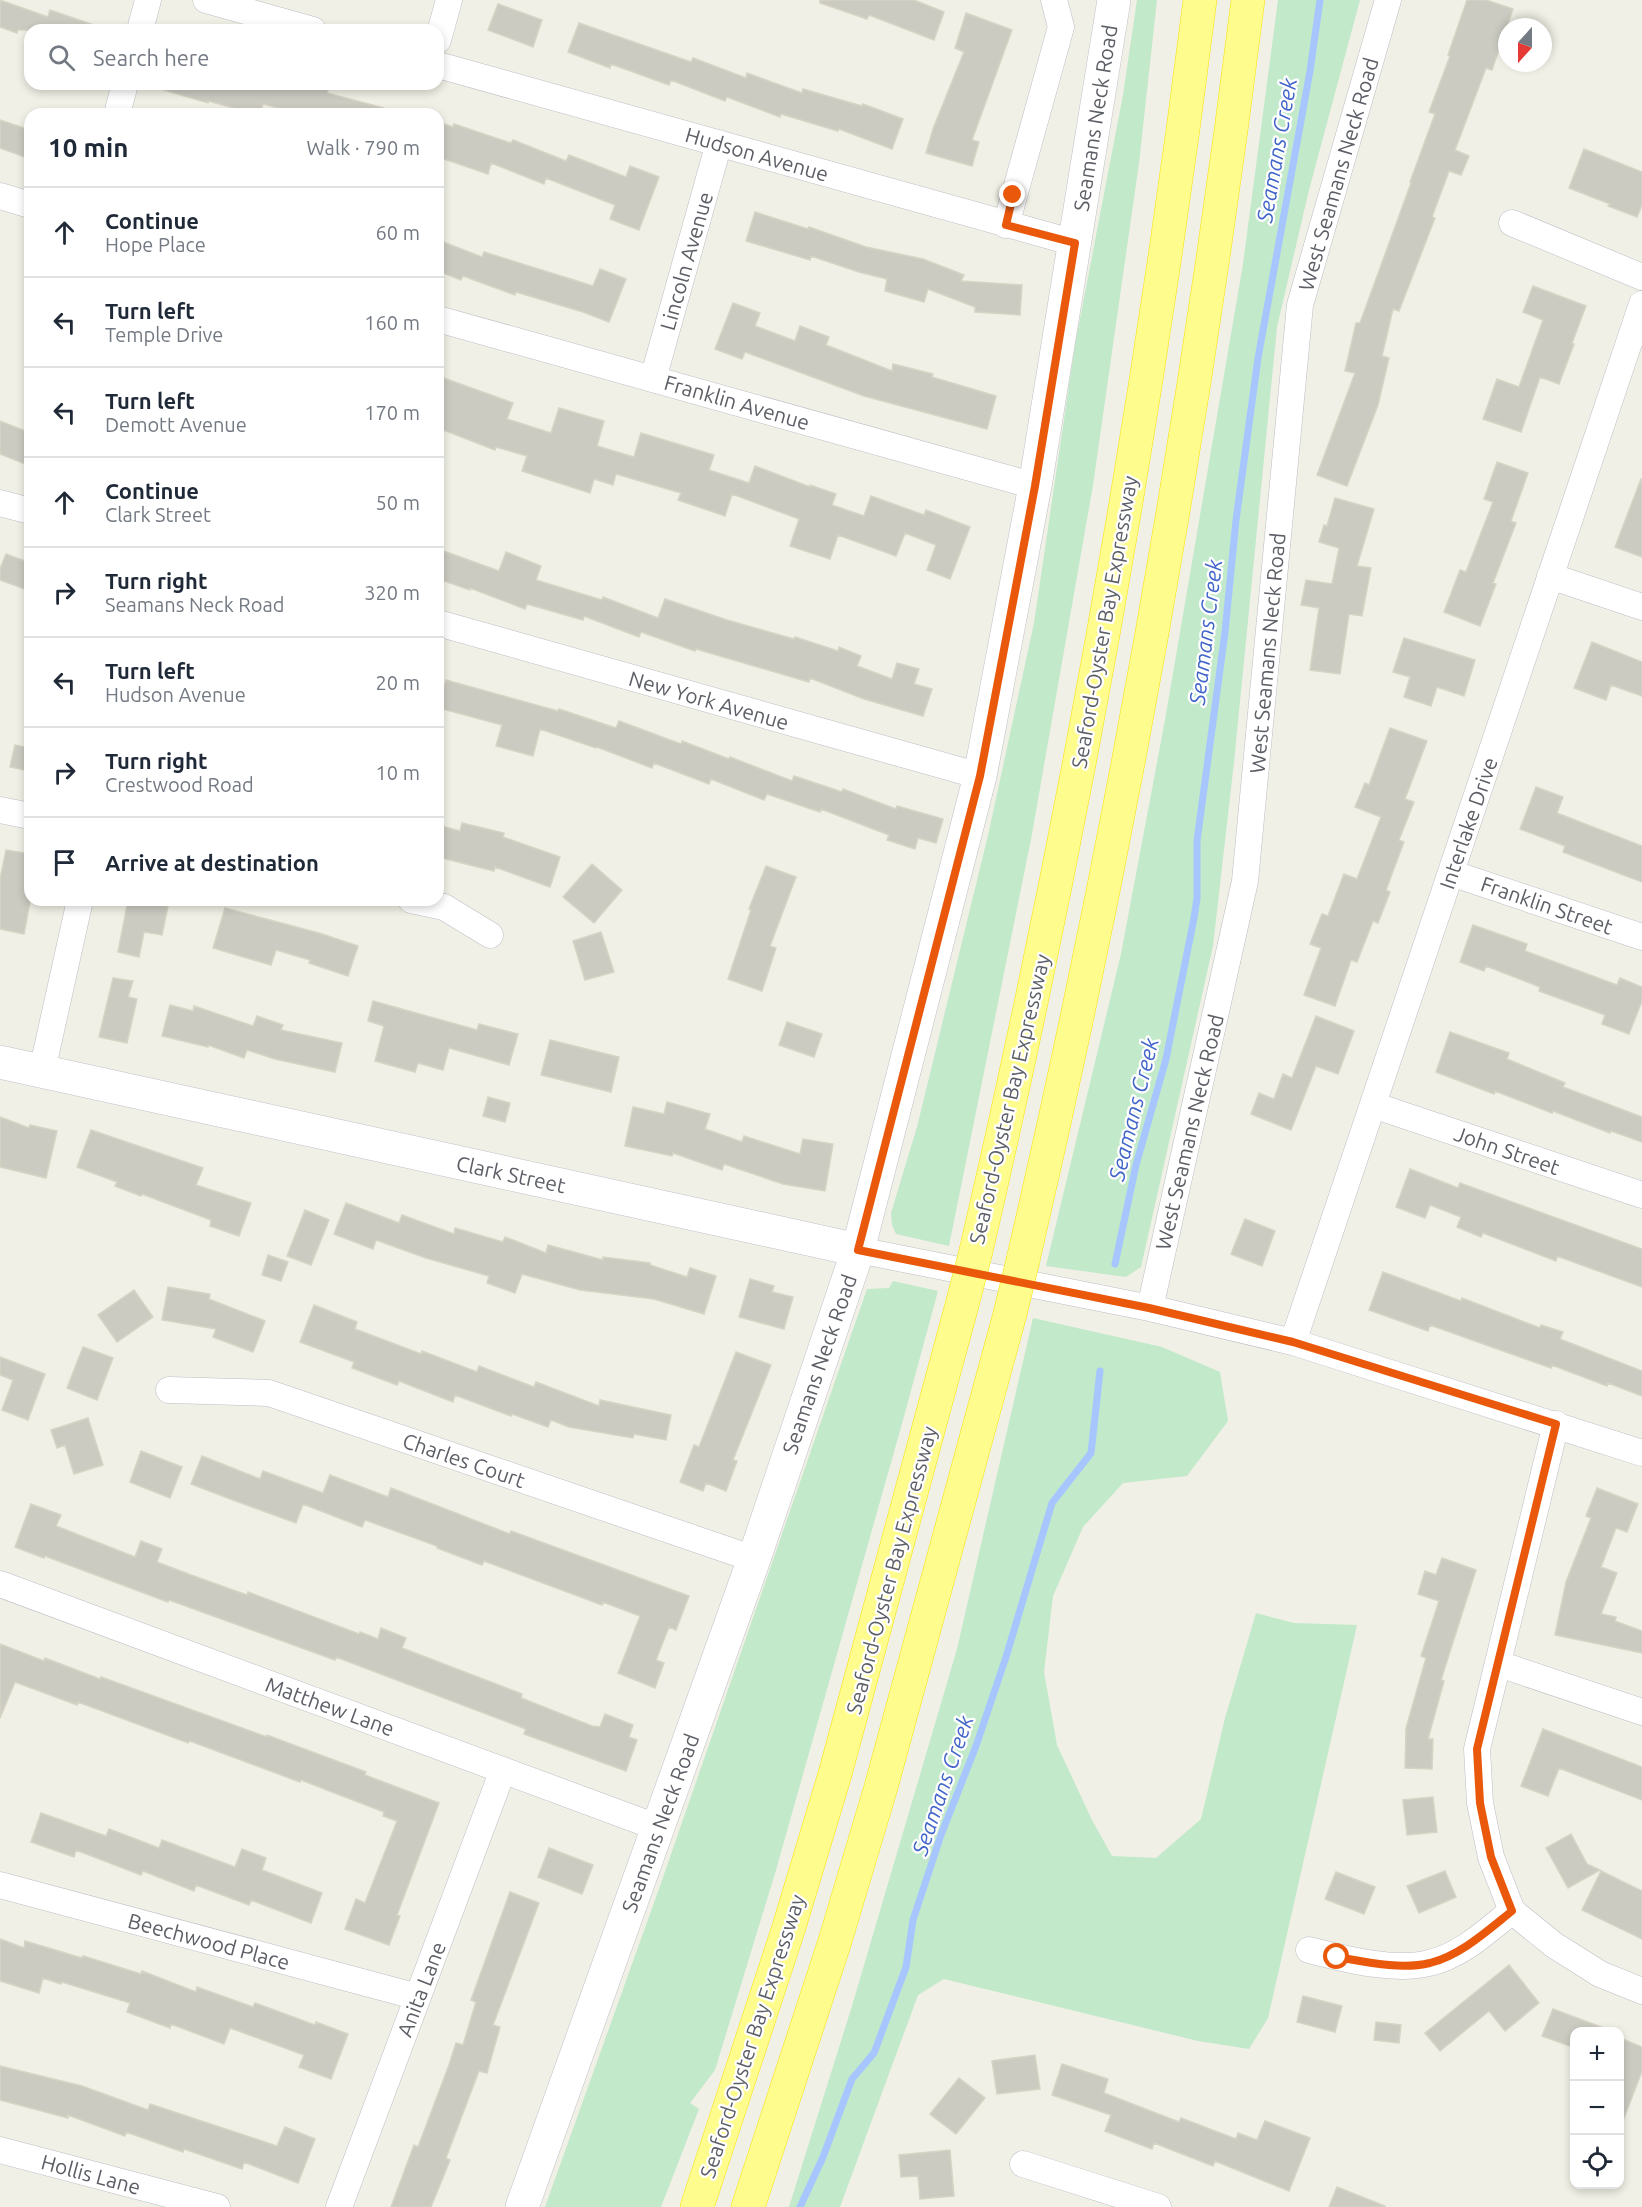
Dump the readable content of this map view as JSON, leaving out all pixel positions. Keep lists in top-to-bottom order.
{
  "streets": {
    "highway": ["Seaford-Oyster Bay Expressway"],
    "street": [
      "Seamans Neck Road",
      "Hudson Avenue",
      "West Seamans Neck Road",
      "Lincoln Avenue",
      "Franklin Avenue",
      "New York Avenue",
      "Interlake Drive",
      "Franklin Street",
      "John Street",
      "Clark Street",
      "Charles Court",
      "Matthew Lane",
      "Beechwood Place",
      "Anita Lane",
      "Hollis Lane"
    ]
  },
  "crossings": [
    ["Seamans Neck Road", "Hudson Avenue"],
    ["Seamans Neck Road", "Franklin Avenue"],
    ["Seamans Neck Road", "New York Avenue"],
    ["Seamans Neck Road", "Clark Street"],
    ["Seamans Neck Road", "Charles Court"],
    ["Seamans Neck Road", "Matthew Lane"],
    ["Hudson Avenue", "Lincoln Avenue"],
    ["West Seamans Neck Road", "Clark Street"],
    ["Lincoln Avenue", "Franklin Avenue"],
    ["Interlake Drive", "Franklin Street"],
    ["Interlake Drive", "John Street"],
    ["Interlake Drive", "Clark Street"],
    ["Matthew Lane", "Anita Lane"],
    ["Beechwood Place", "Anita Lane"]
  ],
  "water": ["Seamans Creek"],
  "north": "bottom",
  "page": {
    "search": "Search here",
    "heading": ["10 min", "Walk · 790 m"],
    "list": [
      ["Continue", "Hope Place", "60 m"],
      ["Turn left", "Temple Drive", "160 m"],
      ["Turn left", "Demott Avenue", "170 m"],
      ["Continue", "Clark Street", "50 m"],
      ["Turn right", "Seamans Neck Road", "320 m"],
      ["Turn left", "Hudson Avenue", "20 m"],
      ["Turn right", "Crestwood Road", "10 m"],
      "Arrive at destination"
    ],
    "map_buttons": ["+", "−"]
  }
}
